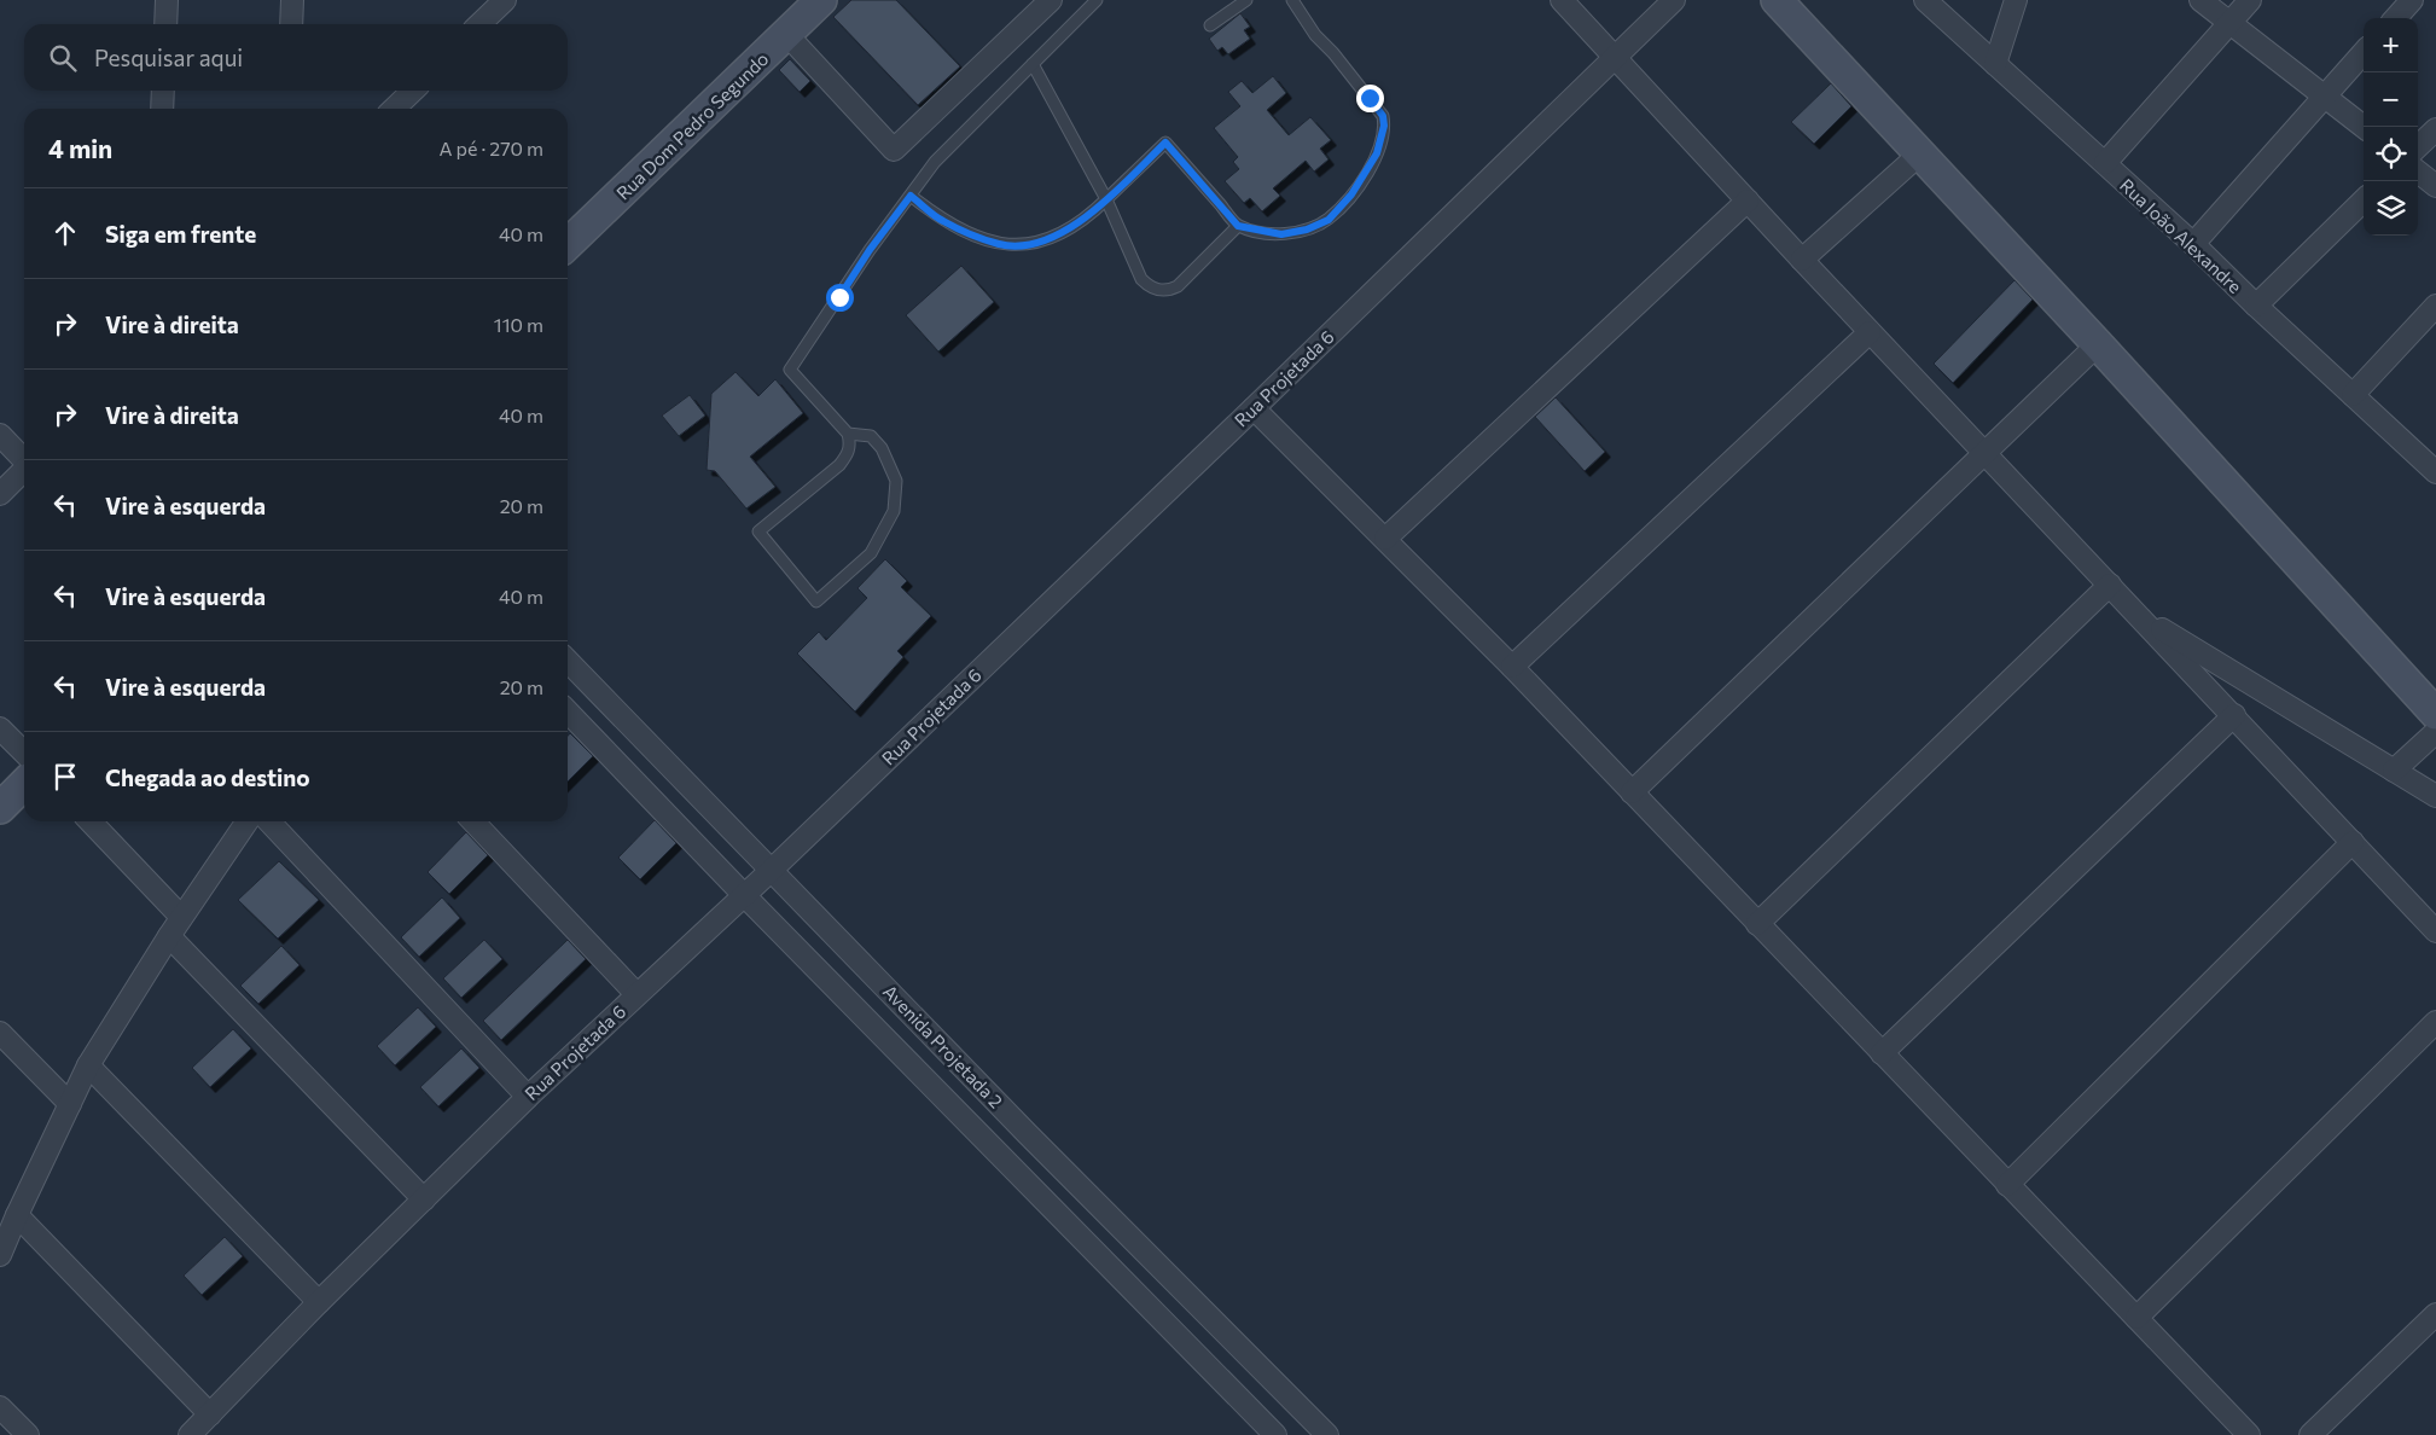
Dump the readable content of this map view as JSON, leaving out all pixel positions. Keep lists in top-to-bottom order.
{
  "streets": {
    "street": [
      "Rua Dom Pedro Segundo",
      "Rua João Alexandre",
      "Rua Projetada 6",
      "Avenida Projetada 2"
    ]
  },
  "crossings": [
    ["Rua Projetada 6", "Avenida Projetada 2"]
  ],
  "page": {
    "map_buttons": ["+", "−"],
    "search": "Pesquisar aqui",
    "heading": ["4 min", "A pé · 270 m"],
    "list": [
      ["Siga em frente", "40 m"],
      ["Vire à direita", "110 m"],
      ["Vire à direita", "40 m"],
      ["Vire à esquerda", "20 m"],
      ["Vire à esquerda", "40 m"],
      ["Vire à esquerda", "20 m"],
      "Chegada ao destino"
    ]
  }
}
